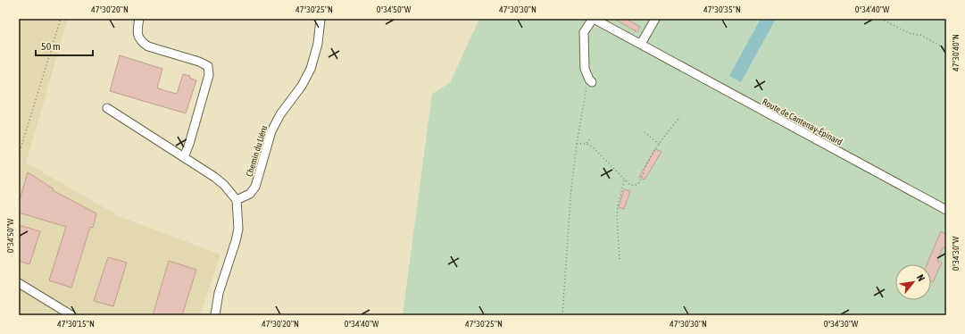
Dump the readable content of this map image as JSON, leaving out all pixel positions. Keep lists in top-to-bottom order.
{
  "streets": {
    "street": ["Route de Cantenay-Épinard", "Chemin du Liéru"]
  },
  "scale_bar": "50 m",
  "north": "top right",
  "coordinates": [
    "47°30'20\"N",
    "47°30'25\"N",
    "0°34'50\"W",
    "47°30'30\"N",
    "47°30'35\"N",
    "0°34'40\"W",
    "47°30'40\"N",
    "0°34'30\"W",
    "47°30'15\"N"
  ]
}
